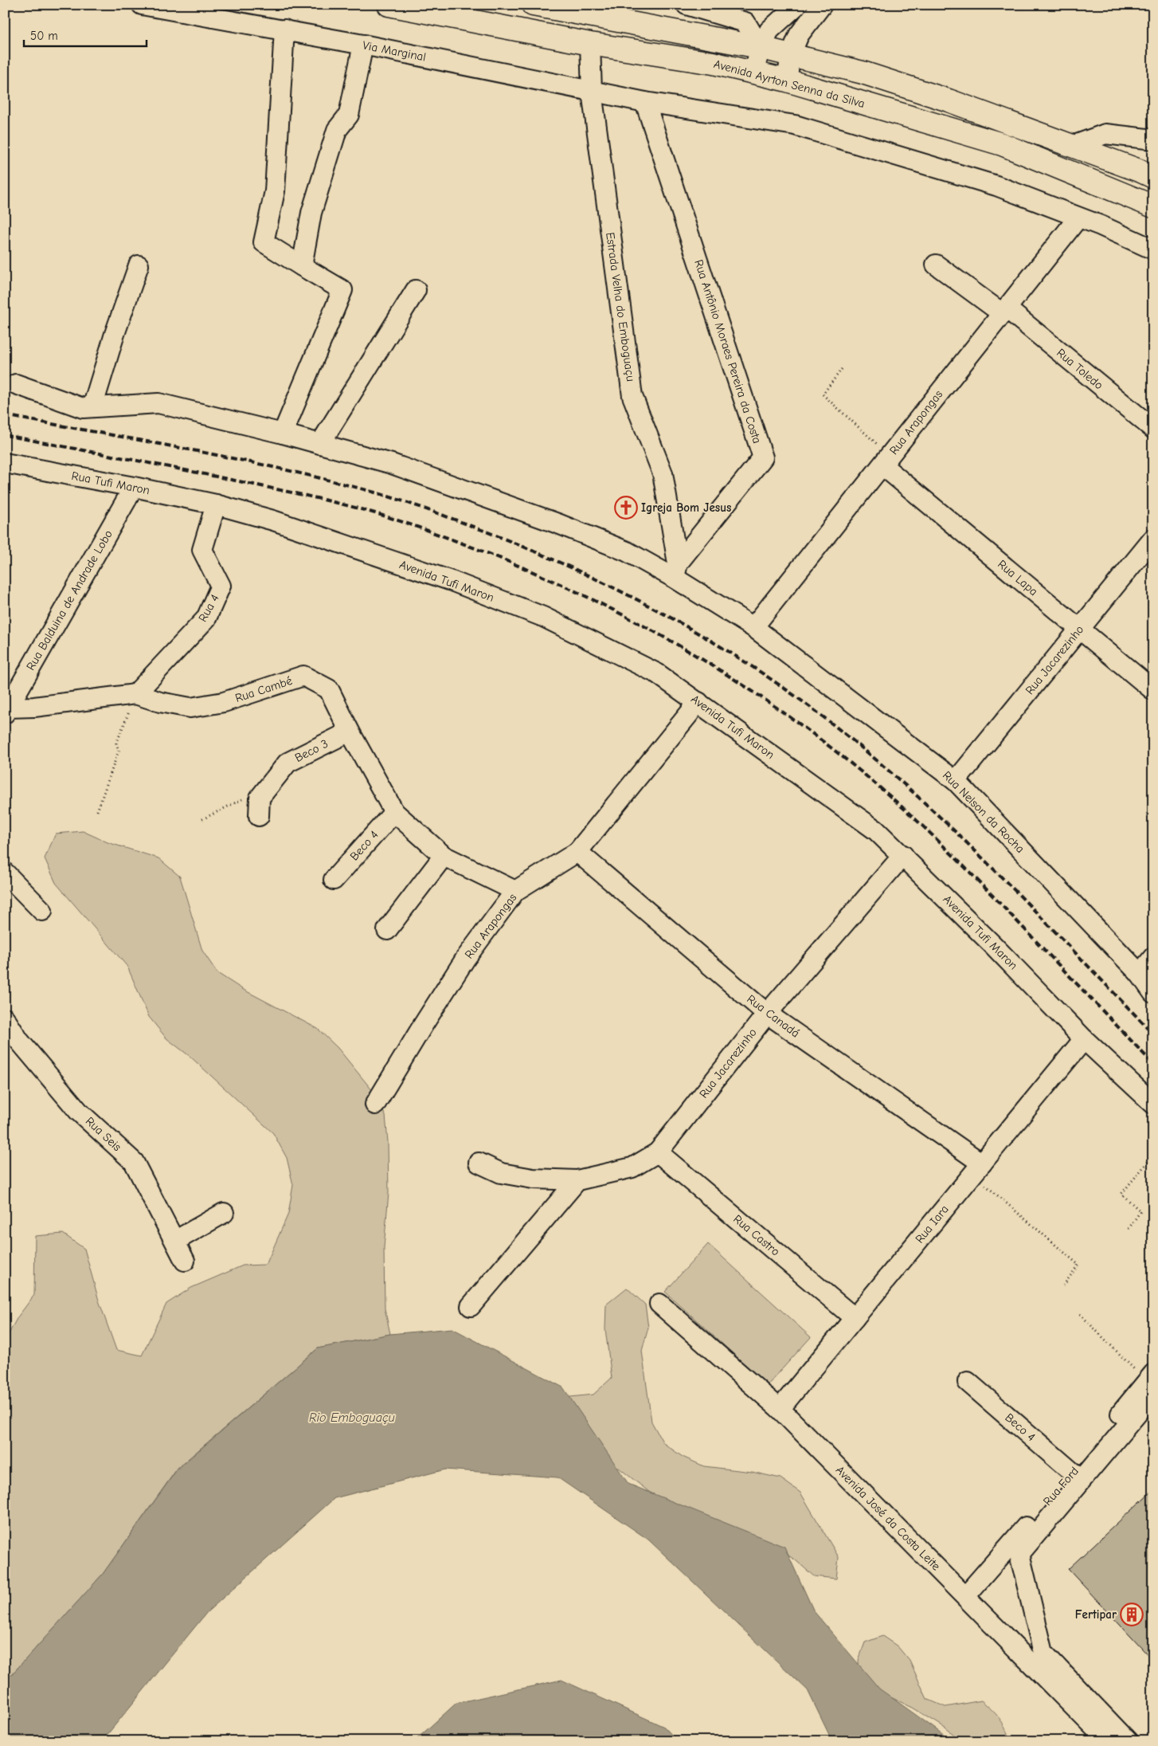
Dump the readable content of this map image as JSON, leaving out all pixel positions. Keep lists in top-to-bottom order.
{
  "streets": {
    "highway": ["Avenida Ayrton Senna da Silva"],
    "street": [
      "Via Marginal",
      "Estrada Velha do Emboguaçu",
      "Rua Antônio Moraes Pereira da Costa",
      "Rua Toledo",
      "Rua Arapongas",
      "Rua Tufi Maron",
      "Rua Lapa",
      "Avenida Tufi Maron",
      "Rua Balduina de Andrade Lobo",
      "Rua 4",
      "Rua Jacarezinho",
      "Rua Cambé",
      "Beco 3",
      "Rua Nelson da Rocha",
      "Beco 4",
      "Rua Canadá",
      "Rua Seis",
      "Rua Iara",
      "Rua Castro",
      "Rua Ford",
      "Avenida José da Costa Leite"
    ]
  },
  "crossings": [
    ["Via Marginal", "Estrada Velha do Emboguaçu"],
    ["Via Marginal", "Rua Antônio Moraes Pereira da Costa"],
    ["Via Marginal", "Rua Arapongas"],
    ["Avenida Ayrton Senna da Silva", "Estrada Velha do Emboguaçu"],
    ["Estrada Velha do Emboguaçu", "Rua Antônio Moraes Pereira da Costa"],
    ["Estrada Velha do Emboguaçu", "Rua Nelson da Rocha"],
    ["Rua Antônio Moraes Pereira da Costa", "Rua Nelson da Rocha"],
    ["Rua Toledo", "Rua Arapongas"],
    ["Rua Arapongas", "Rua Lapa"],
    ["Rua Arapongas", "Avenida Tufi Maron"],
    ["Rua Arapongas", "Rua Cambé"],
    ["Rua Arapongas", "Rua Nelson da Rocha"],
    ["Rua Arapongas", "Rua Canadá"],
    ["Rua Tufi Maron", "Avenida Tufi Maron"],
    ["Rua Tufi Maron", "Rua Balduina de Andrade Lobo"],
    ["Rua Tufi Maron", "Rua 4"],
    ["Rua Lapa", "Rua Jacarezinho"],
    ["Avenida Tufi Maron", "Rua 4"],
    ["Avenida Tufi Maron", "Rua Jacarezinho"],
    ["Avenida Tufi Maron", "Rua Iara"],
    ["Rua Balduina de Andrade Lobo", "Rua Cambé"],
    ["Rua 4", "Rua Cambé"],
    ["Rua Jacarezinho", "Rua Nelson da Rocha"],
    ["Rua Jacarezinho", "Rua Canadá"],
    ["Rua Jacarezinho", "Rua Castro"],
    ["Rua Cambé", "Beco 3"],
    ["Rua Cambé", "Beco 4"],
    ["Beco 4", "Rua Ford"],
    ["Rua Canadá", "Rua Iara"],
    ["Rua Iara", "Rua Castro"],
    ["Rua Iara", "Avenida José da Costa Leite"],
    ["Rua Ford", "Avenida José da Costa Leite"]
  ],
  "water": ["Rio Emboguaçu"],
  "places": {
    "church": ["Igreja Bom Jesus"],
    "building": ["Fertipar"]
  },
  "scale_bar": "50 m"
}
